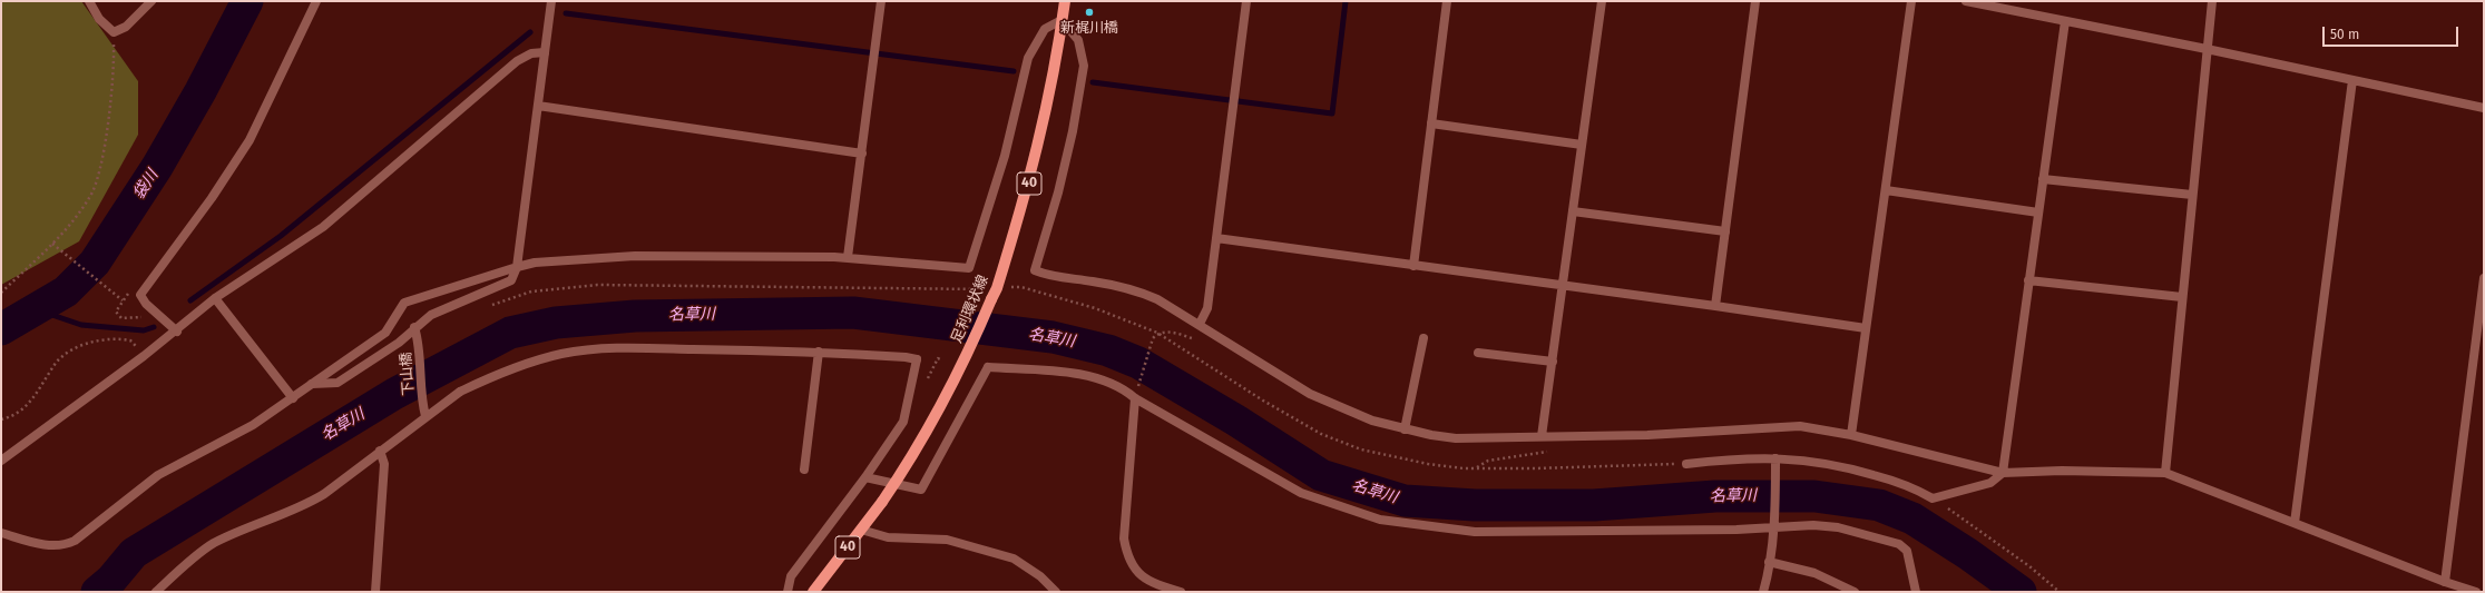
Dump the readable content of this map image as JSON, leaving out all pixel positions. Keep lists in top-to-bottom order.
{
  "streets": {
    "main road": ["40", "足利環状線"],
    "street": ["下山橋"]
  },
  "water": ["袋川", "名草川"],
  "places": ["新梶川橋"],
  "scale_bar": "50 m"
}
